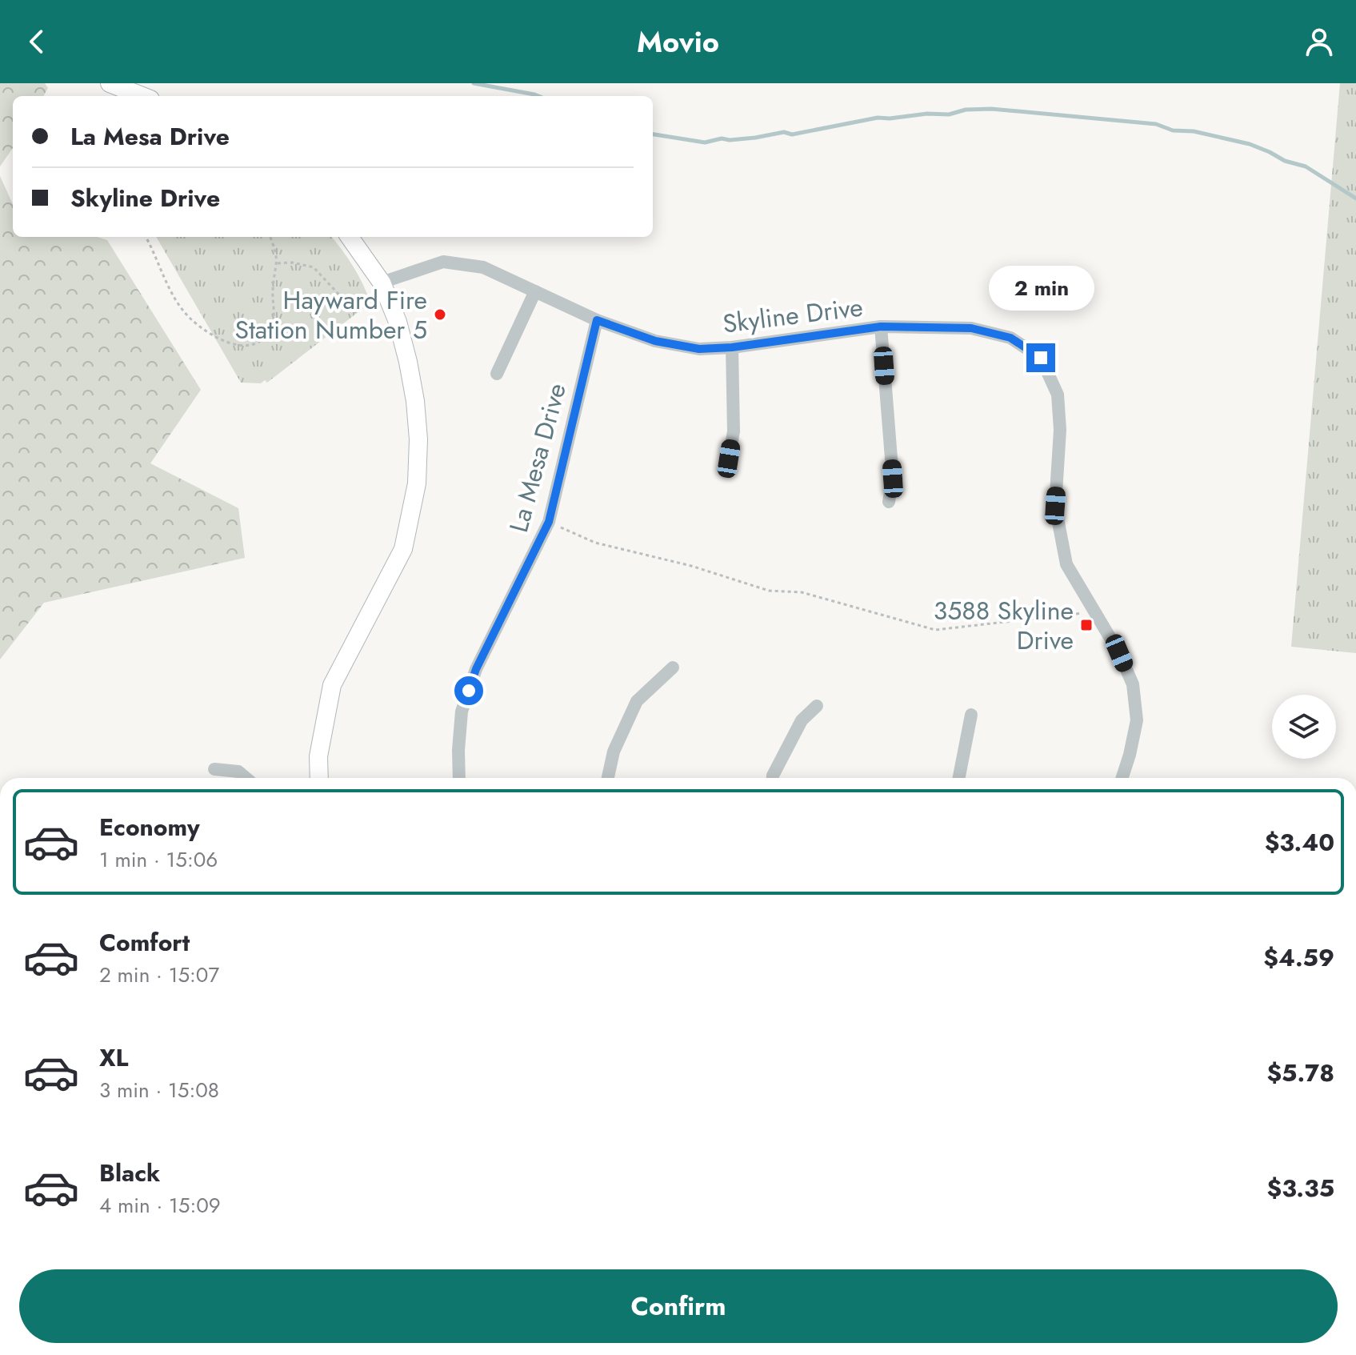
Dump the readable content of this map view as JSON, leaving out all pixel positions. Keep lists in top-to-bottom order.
{
  "streets": {
    "street": ["Skyline Drive", "La Mesa Drive"]
  },
  "crossings": [
    ["Skyline Drive", "La Mesa Drive"]
  ],
  "places": {
    "other": ["Hayward Fire Station Number 5"],
    "transit": ["3588 Skyline Drive"]
  },
  "page": {
    "header": "Movio",
    "banner": ["La Mesa Drive", "Skyline Drive"],
    "bubble": "2 min",
    "list": [
      {
        "name": "Economy",
        "note": "1 min · 15:06",
        "value": "$3.40"
      },
      {
        "name": "Comfort",
        "note": "2 min · 15:07",
        "value": "$4.59"
      },
      {
        "name": "XL",
        "note": "3 min · 15:08",
        "value": "$5.78"
      },
      {
        "name": "Black",
        "note": "4 min · 15:09",
        "value": "$3.35"
      }
    ],
    "buttons": "Confirm"
  }
}
